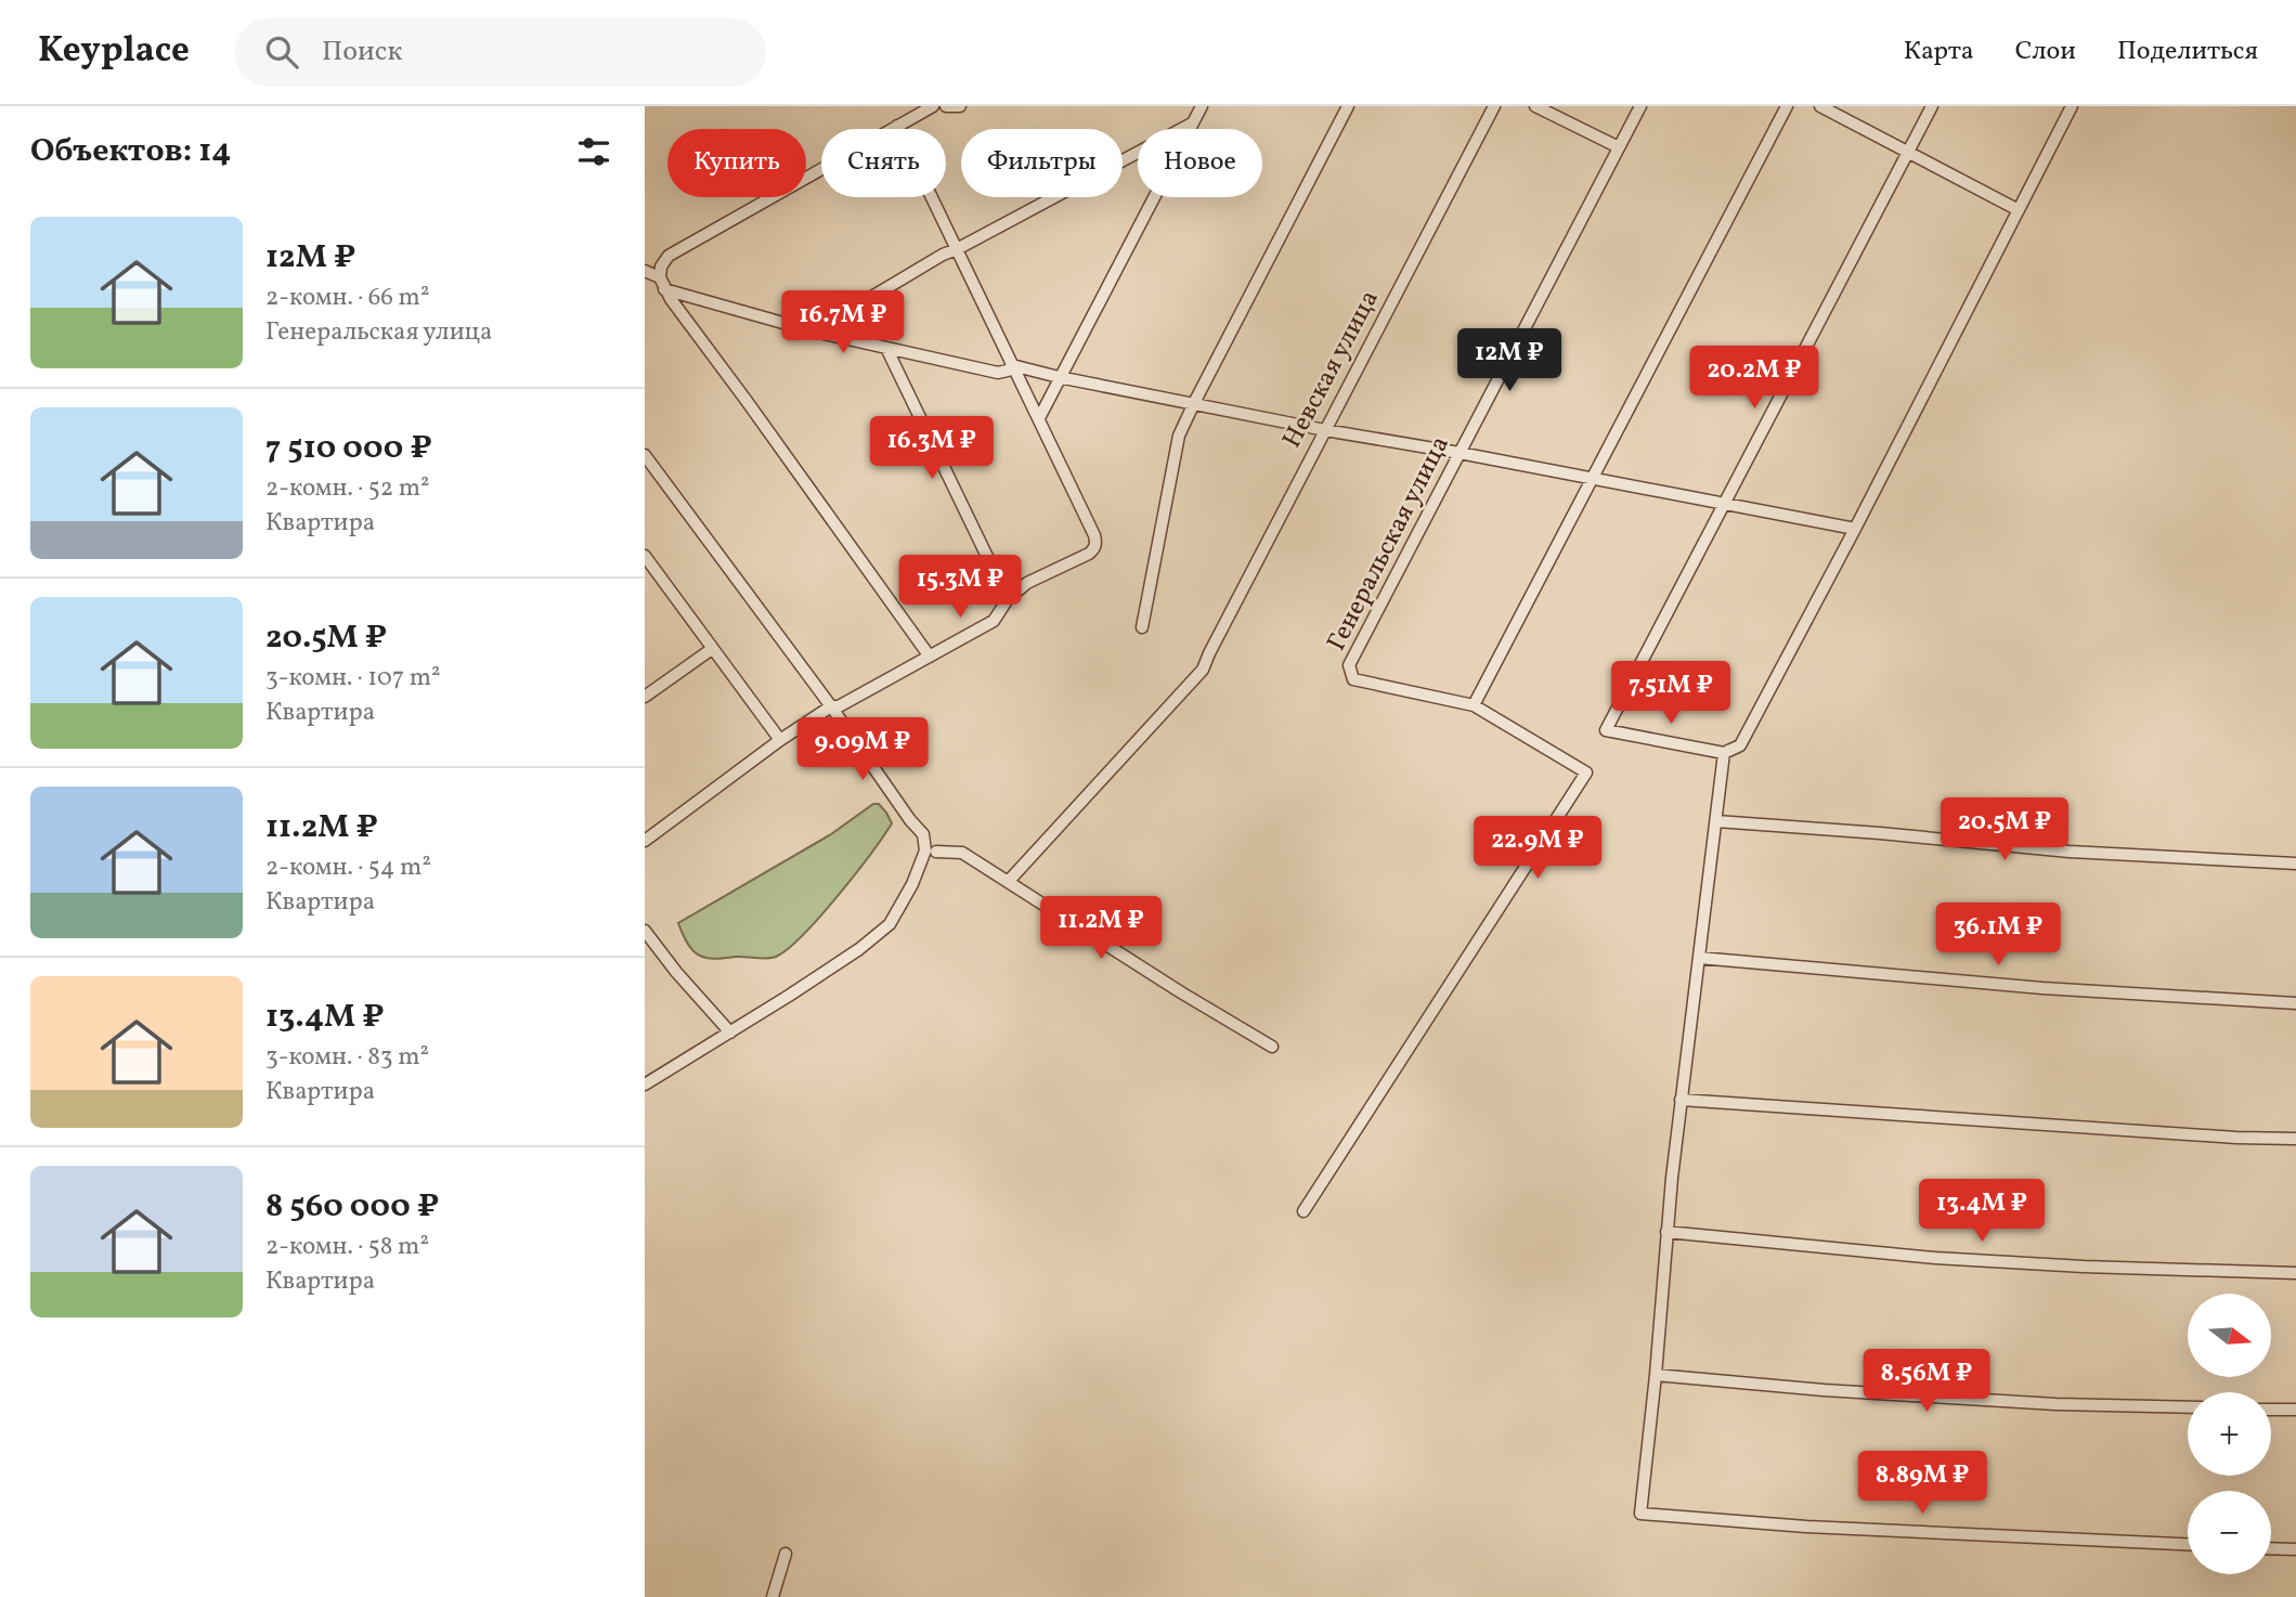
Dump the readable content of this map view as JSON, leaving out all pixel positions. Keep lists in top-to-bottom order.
{
  "streets": {
    "street": ["Невская улица", "Генеральская улица"]
  },
  "north": "right",
  "page": {
    "header": "Keyplace",
    "search": "Поиск",
    "nav": ["Карта", "Слои", "Поделиться"],
    "heading": "Объектов: 14",
    "chip": [
      "Купить",
      "Снять",
      "Фильтры",
      "Новое"
    ],
    "list": [
      {
        "name": "12M ₽",
        "note": "2-комн. · 66 m² · Генеральская улица"
      },
      {
        "name": "7 510 000 ₽",
        "note": "2-комн. · 52 m² · Квартира"
      },
      {
        "name": "20.5M ₽",
        "note": "3-комн. · 107 m² · Квартира"
      },
      {
        "name": "11.2M ₽",
        "note": "2-комн. · 54 m² · Квартира"
      },
      {
        "name": "13.4M ₽",
        "note": "3-комн. · 83 m² · Квартира"
      },
      {
        "name": "8 560 000 ₽",
        "note": "2-комн. · 58 m² · Квартира"
      }
    ],
    "price": [
      "16.7M ₽",
      "12M ₽",
      "20.2M ₽",
      "16.3M ₽",
      "15.3M ₽",
      "7.51M ₽",
      "9.09M ₽",
      "20.5M ₽",
      "22.9M ₽",
      "11.2M ₽",
      "36.1M ₽",
      "13.4M ₽",
      "8.56M ₽",
      "8.89M ₽"
    ],
    "map_buttons": ["+", "−"]
  }
}
